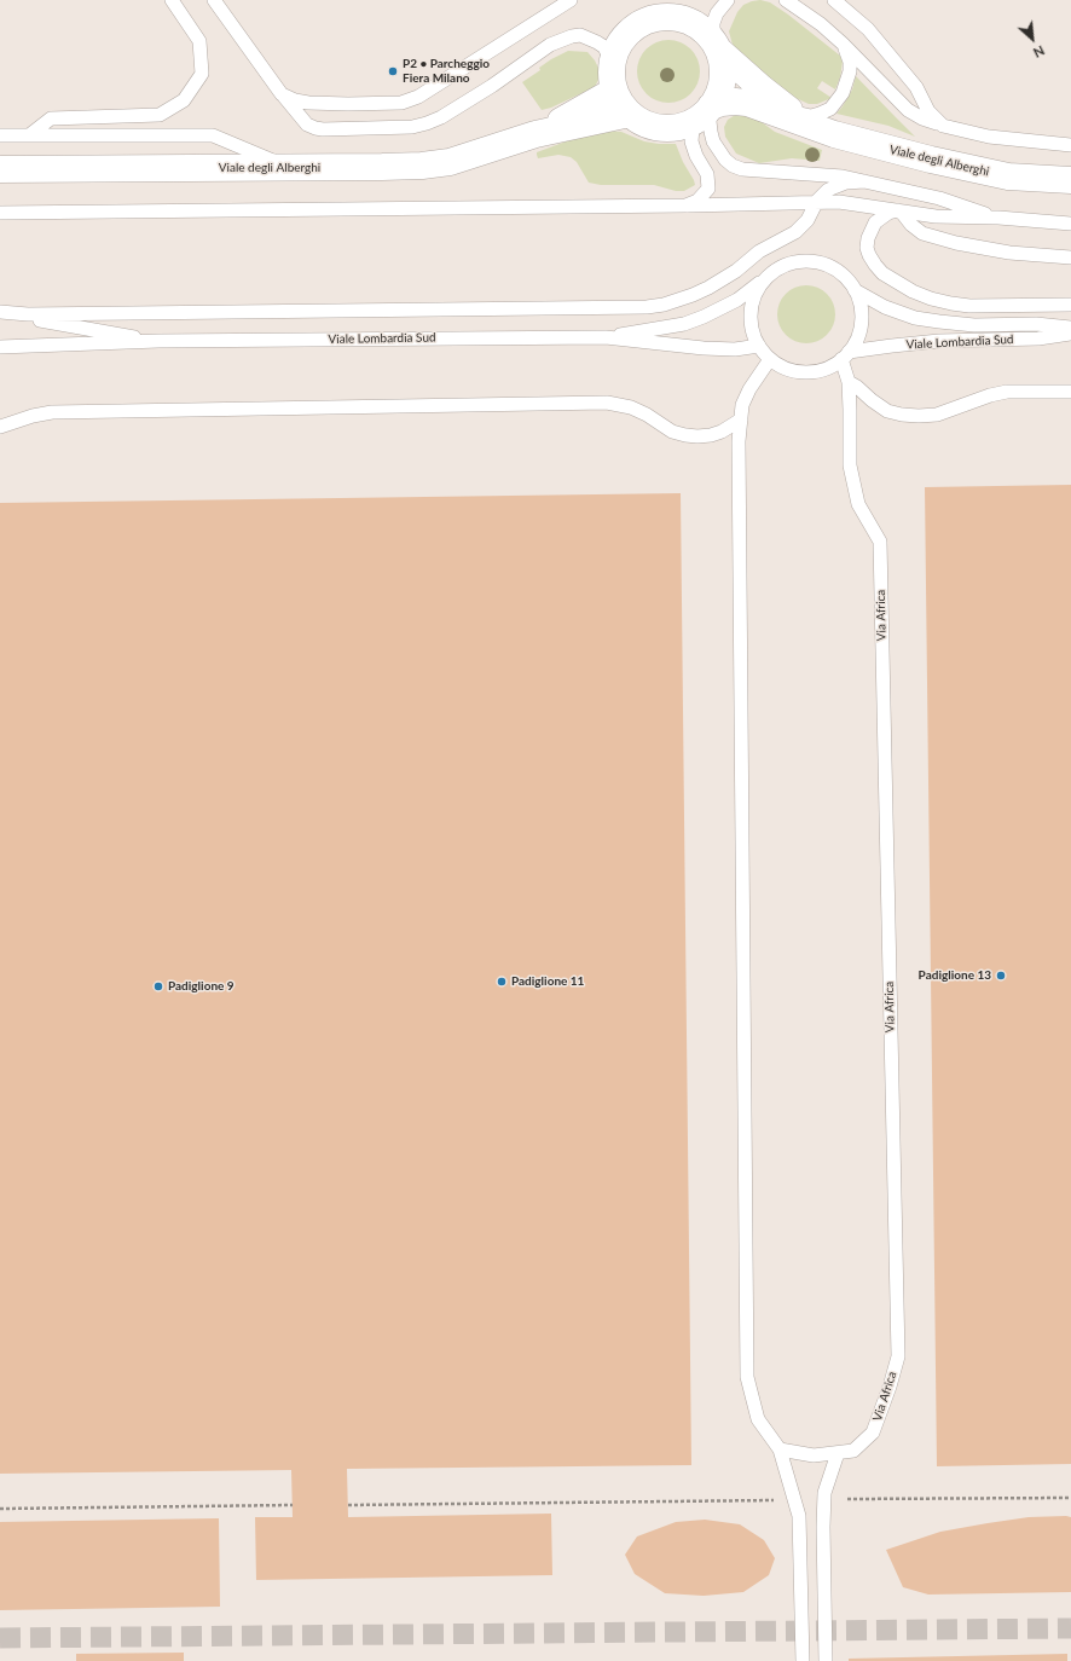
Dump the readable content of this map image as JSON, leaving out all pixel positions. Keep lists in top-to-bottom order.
{
  "streets": {
    "street": ["Viale degli Alberghi"],
    "lane": ["Viale Lombardia Sud", "Via Africa"]
  },
  "crossings": [
    ["Viale Lombardia Sud", "Via Africa"]
  ],
  "places": [
    "P2 • Parcheggio Fiera Milano",
    "Padiglione 13",
    "Padiglione 11",
    "Padiglione 9"
  ],
  "north": "bottom right"
}
